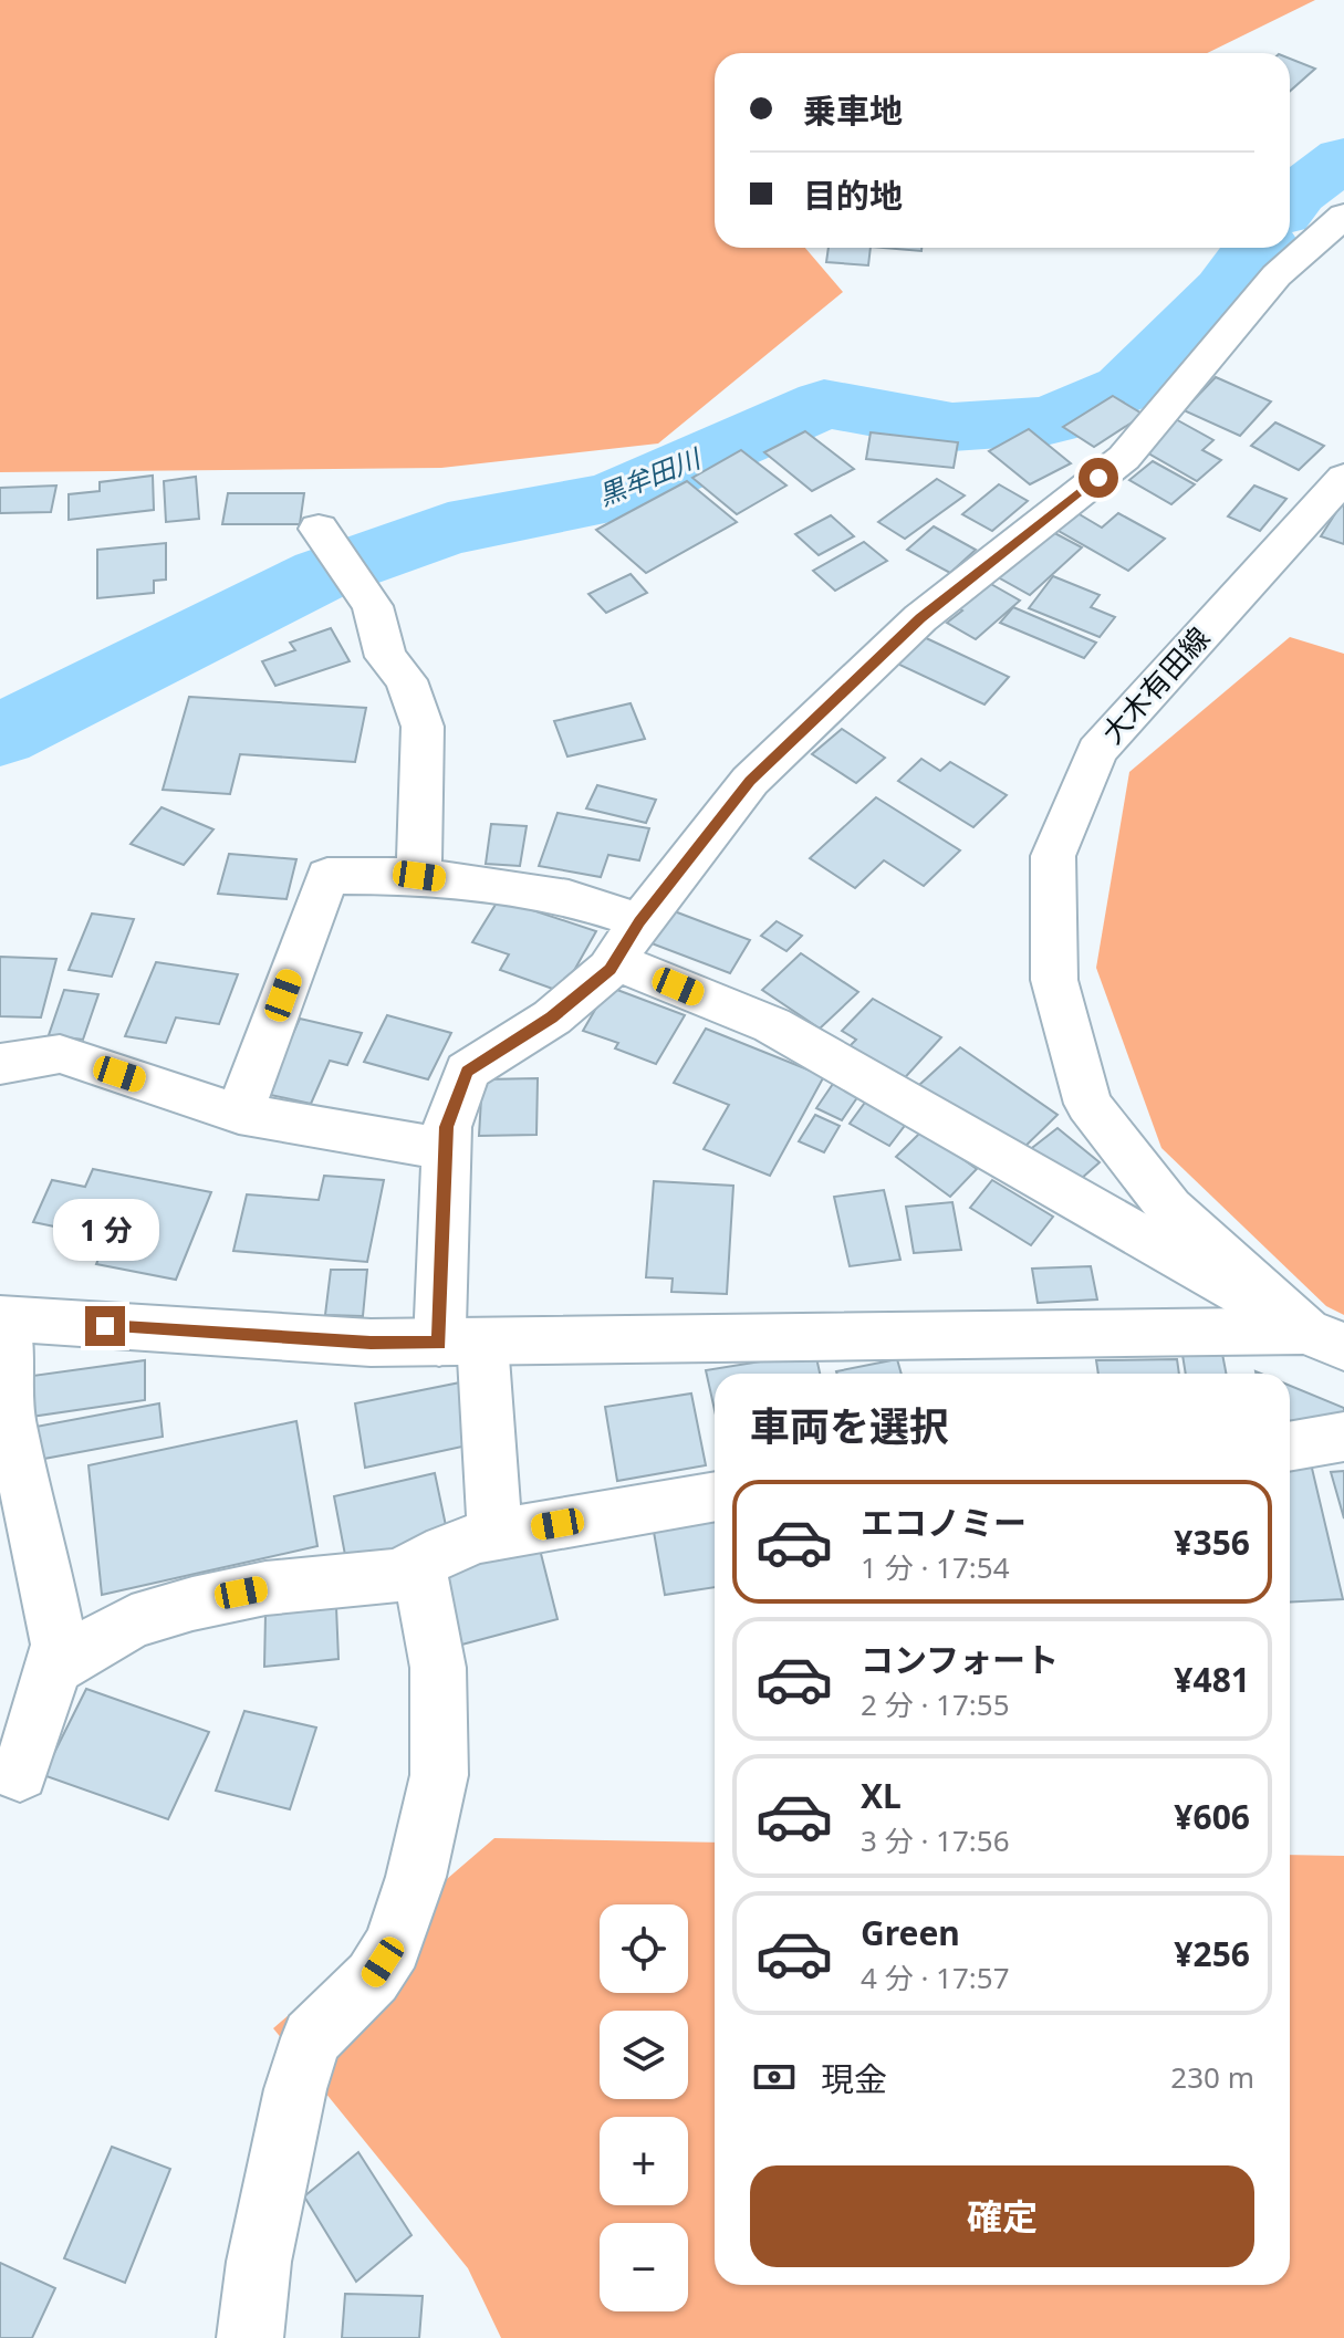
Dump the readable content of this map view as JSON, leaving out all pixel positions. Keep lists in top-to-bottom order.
{
  "streets": {
    "street": ["大木有田線"]
  },
  "water": ["黒牟田川"],
  "page": {
    "banner": ["乗車地", "目的地"],
    "bubble": "1 分",
    "heading": "車両を選択",
    "list": [
      {
        "name": "エコノミー",
        "note": "1 分 · 17:54",
        "value": "¥356"
      },
      {
        "name": "コンフォート",
        "note": "2 分 · 17:55",
        "value": "¥481"
      },
      {
        "name": "XL",
        "note": "3 分 · 17:56",
        "value": "¥606"
      },
      {
        "name": "Green",
        "note": "4 分 · 17:57",
        "value": "¥256"
      }
    ],
    "map_buttons": ["+", "−"],
    "pay": ["現金", "230 m"],
    "buttons": "確定"
  }
}
